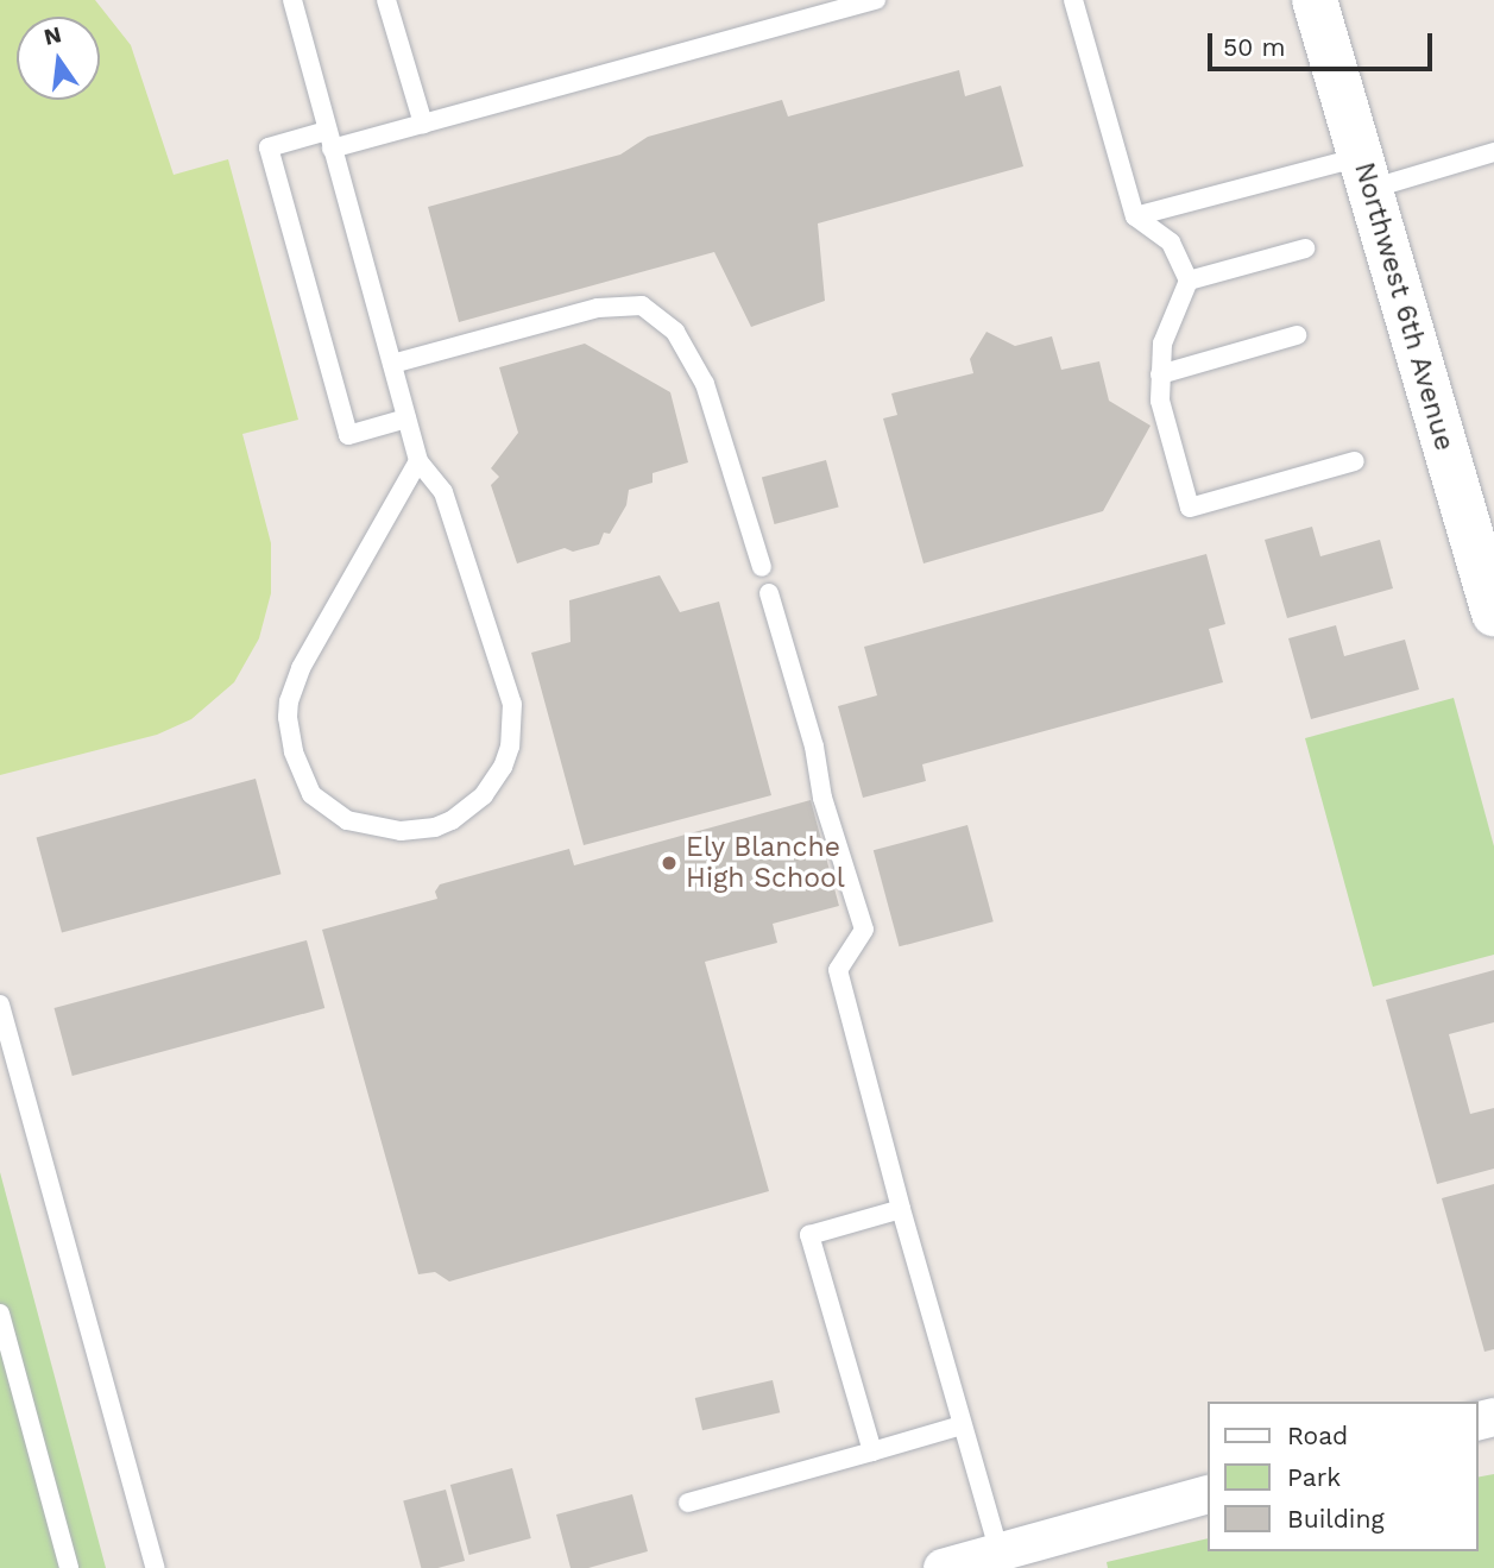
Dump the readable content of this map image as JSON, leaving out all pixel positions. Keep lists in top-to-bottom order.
{
  "streets": {
    "street": ["Northwest 6th Avenue"]
  },
  "places": ["Ely Blanche High School"],
  "legend": ["Road", "Park", "Building"],
  "scale_bar": "50 m",
  "north": "top"
}
